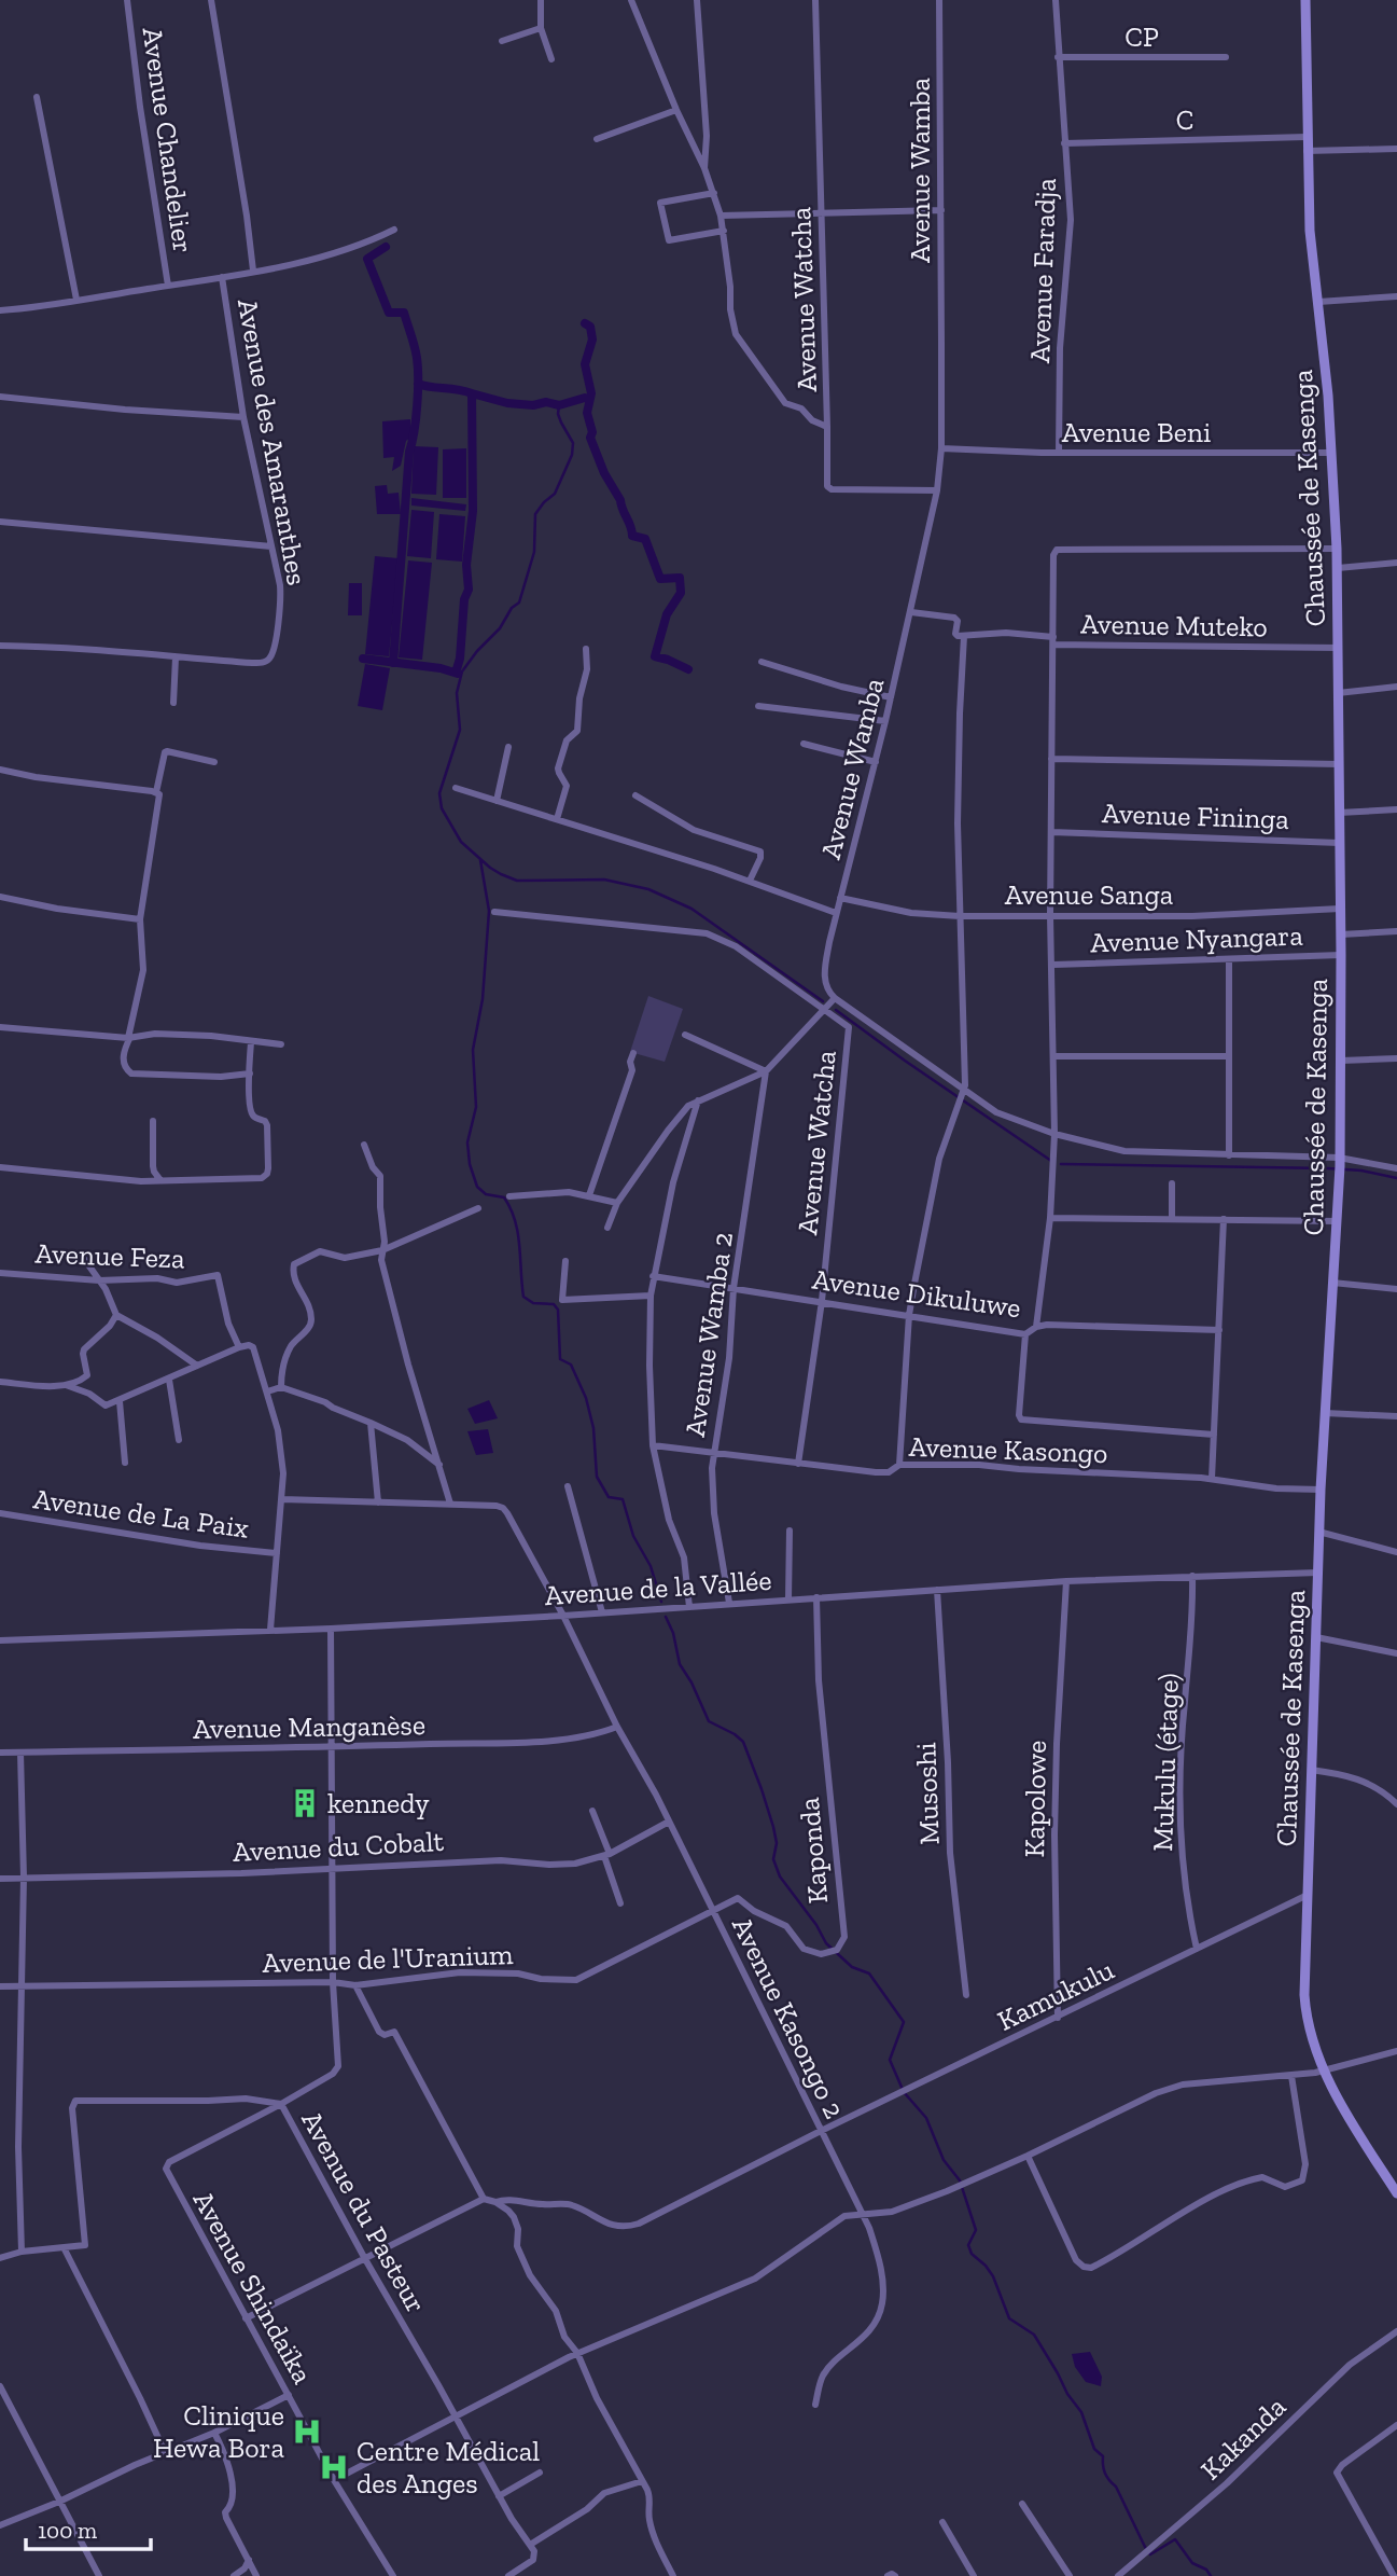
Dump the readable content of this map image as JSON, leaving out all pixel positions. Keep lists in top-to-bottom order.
{
  "streets": {
    "main road": ["Chaussée de Kasenga"],
    "street": [
      "CP",
      "C",
      "Avenue Chandelier",
      "Avenue Wamba",
      "Avenue Faradja",
      "Avenue Watcha",
      "Avenue Beni",
      "Avenue des Amaranthes",
      "Avenue Muteko",
      "Avenue Fininga",
      "Avenue Sanga",
      "Avenue Nyangara",
      "Avenue Feza",
      "Avenue Dikuluwe",
      "Avenue Wamba 2",
      "Avenue Kasongo",
      "Avenue de La Paix",
      "Avenue de la Vallée",
      "Avenue Manganèse",
      "Mukulu (étage)",
      "Musoshi",
      "Kapolowe",
      "Avenue du Cobalt",
      "Kaponda",
      "Avenue de l'Uranium",
      "Kamukulu",
      "Avenue Kasongo 2",
      "Avenue du Pasteur",
      "Avenue Shindaïka",
      "Kakanda"
    ]
  },
  "crossings": [
    ["CP", "Avenue Faradja"],
    ["C", "Avenue Faradja"],
    ["C", "Chaussée de Kasenga"],
    ["Avenue Wamba", "Avenue Watcha"],
    ["Avenue Wamba", "Avenue Beni"],
    ["Avenue Wamba", "Avenue Sanga"],
    ["Avenue Faradja", "Avenue Beni"],
    ["Avenue Watcha", "Avenue Dikuluwe"],
    ["Avenue Watcha", "Avenue Kasongo"],
    ["Avenue Beni", "Chaussée de Kasenga"],
    ["Chaussée de Kasenga", "Avenue Muteko"],
    ["Chaussée de Kasenga", "Avenue Fininga"],
    ["Chaussée de Kasenga", "Avenue Sanga"],
    ["Chaussée de Kasenga", "Avenue Nyangara"],
    ["Chaussée de Kasenga", "Avenue Kasongo"],
    ["Chaussée de Kasenga", "Avenue de la Vallée"],
    ["Chaussée de Kasenga", "Kamukulu"],
    ["Avenue Dikuluwe", "Avenue Wamba 2"],
    ["Avenue Wamba 2", "Avenue Kasongo"],
    ["Avenue Wamba 2", "Avenue de la Vallée"],
    ["Avenue de la Vallée", "Mukulu (étage)"],
    ["Avenue de la Vallée", "Musoshi"],
    ["Avenue de la Vallée", "Kapolowe"],
    ["Avenue de la Vallée", "Kaponda"],
    ["Avenue de la Vallée", "Avenue Kasongo 2"],
    ["Avenue Manganèse", "Avenue Kasongo 2"],
    ["Mukulu (étage)", "Kamukulu"],
    ["Kapolowe", "Kamukulu"],
    ["Avenue du Cobalt", "Avenue Kasongo 2"],
    ["Kaponda", "Avenue de l'Uranium"],
    ["Kaponda", "Avenue Kasongo 2"],
    ["Avenue de l'Uranium", "Avenue Kasongo 2"],
    ["Kamukulu", "Avenue Kasongo 2"],
    ["Avenue du Pasteur", "Avenue Shindaïka"]
  ],
  "places": {
    "building": ["kennedy"],
    "hospital": ["Clinique Hewa Bora", "Centre Médical des Anges"]
  },
  "scale_bar": "100 m"
}
